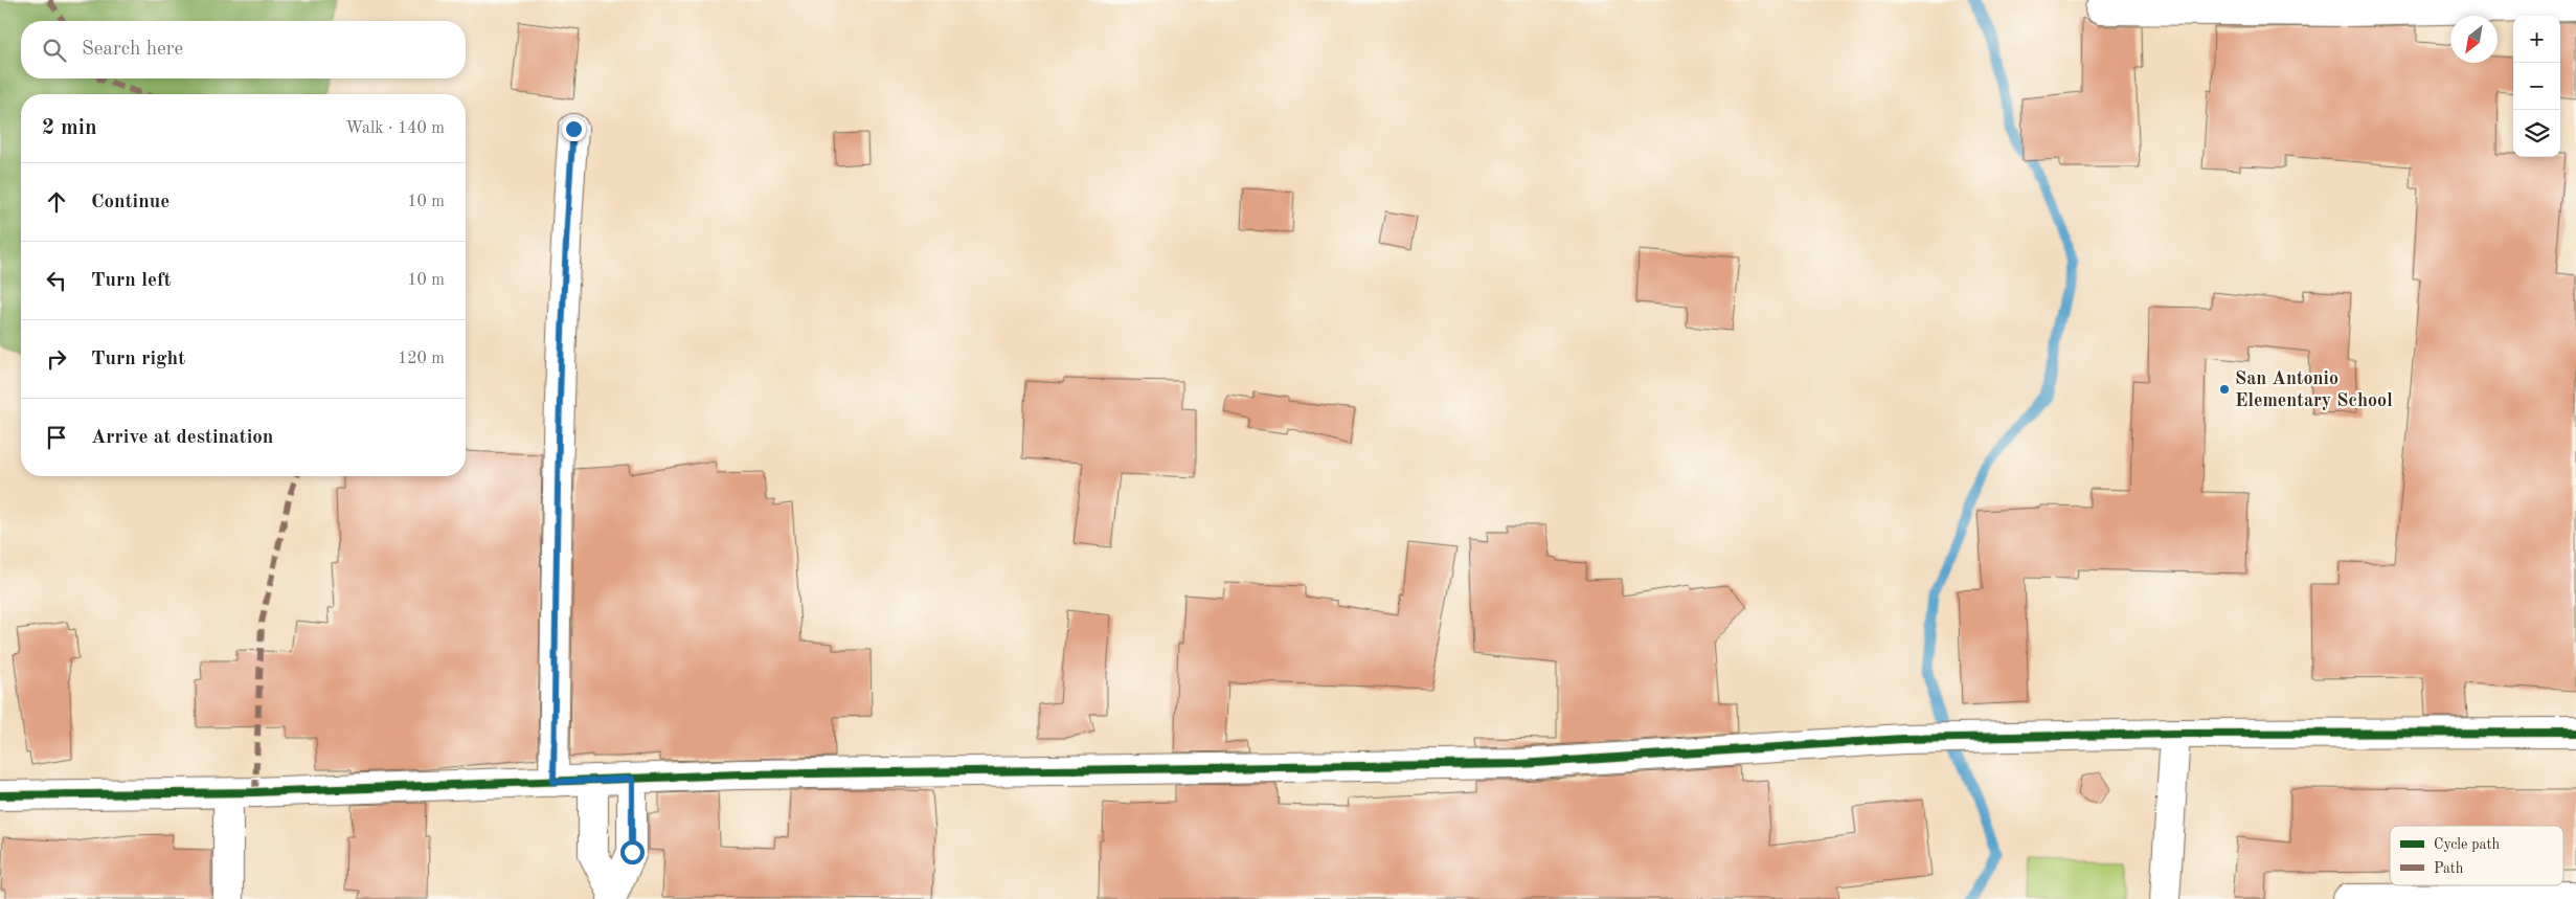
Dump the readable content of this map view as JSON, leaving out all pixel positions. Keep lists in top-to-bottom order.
{
  "places": ["San Antonio Elementary School"],
  "legend": ["Cycle path", "Path"],
  "north": "bottom left",
  "page": {
    "map_buttons": ["+", "−"],
    "search": "Search here",
    "heading": ["2 min", "Walk · 140 m"],
    "list": [
      ["Continue", "10 m"],
      ["Turn left", "10 m"],
      ["Turn right", "120 m"],
      "Arrive at destination"
    ]
  }
}
